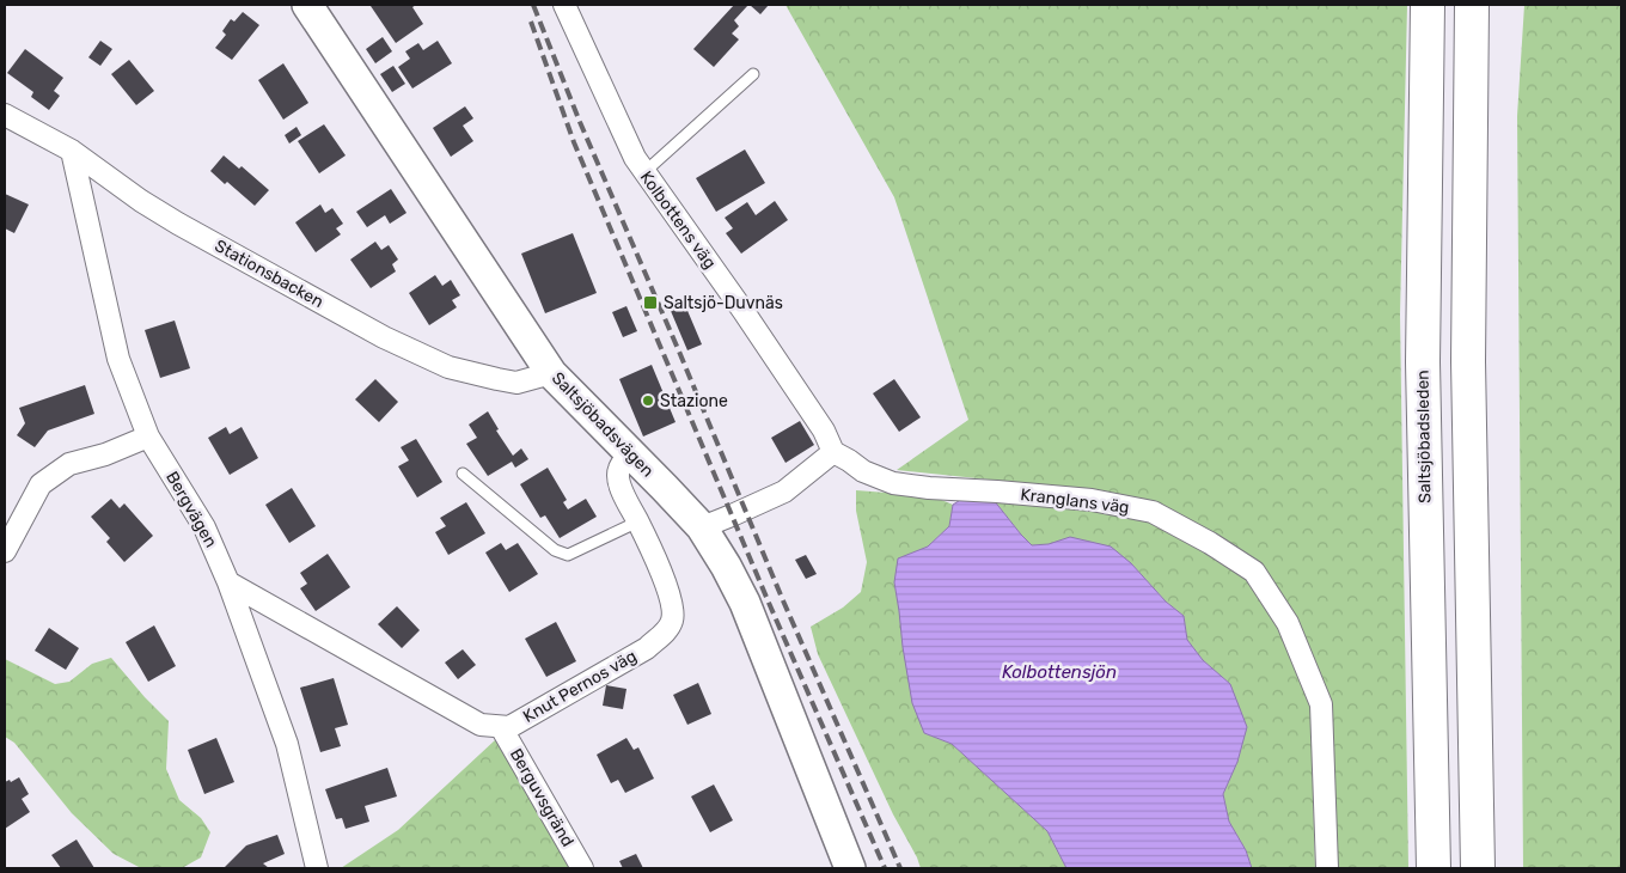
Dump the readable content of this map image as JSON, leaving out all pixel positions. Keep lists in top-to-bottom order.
{
  "streets": {
    "highway": ["Saltsjöbadsleden"],
    "street": [
      "Kolbottens väg",
      "Stationsbacken",
      "Saltsjöbadsvägen",
      "Kranglans väg",
      "Bergvägen",
      "Knut Pernos väg",
      "Berguvsgränd"
    ]
  },
  "crossings": [
    ["Kolbottens väg", "Kranglans väg"],
    ["Stationsbacken", "Saltsjöbadsvägen"],
    ["Stationsbacken", "Bergvägen"],
    ["Saltsjöbadsvägen", "Knut Pernos väg"],
    ["Bergvägen", "Knut Pernos väg"],
    ["Knut Pernos väg", "Berguvsgränd"]
  ],
  "water": ["Kolbottensjön"],
  "places": {
    "transit": ["Saltsjö-Duvnäs"],
    "other": ["Stazione"]
  }
}
